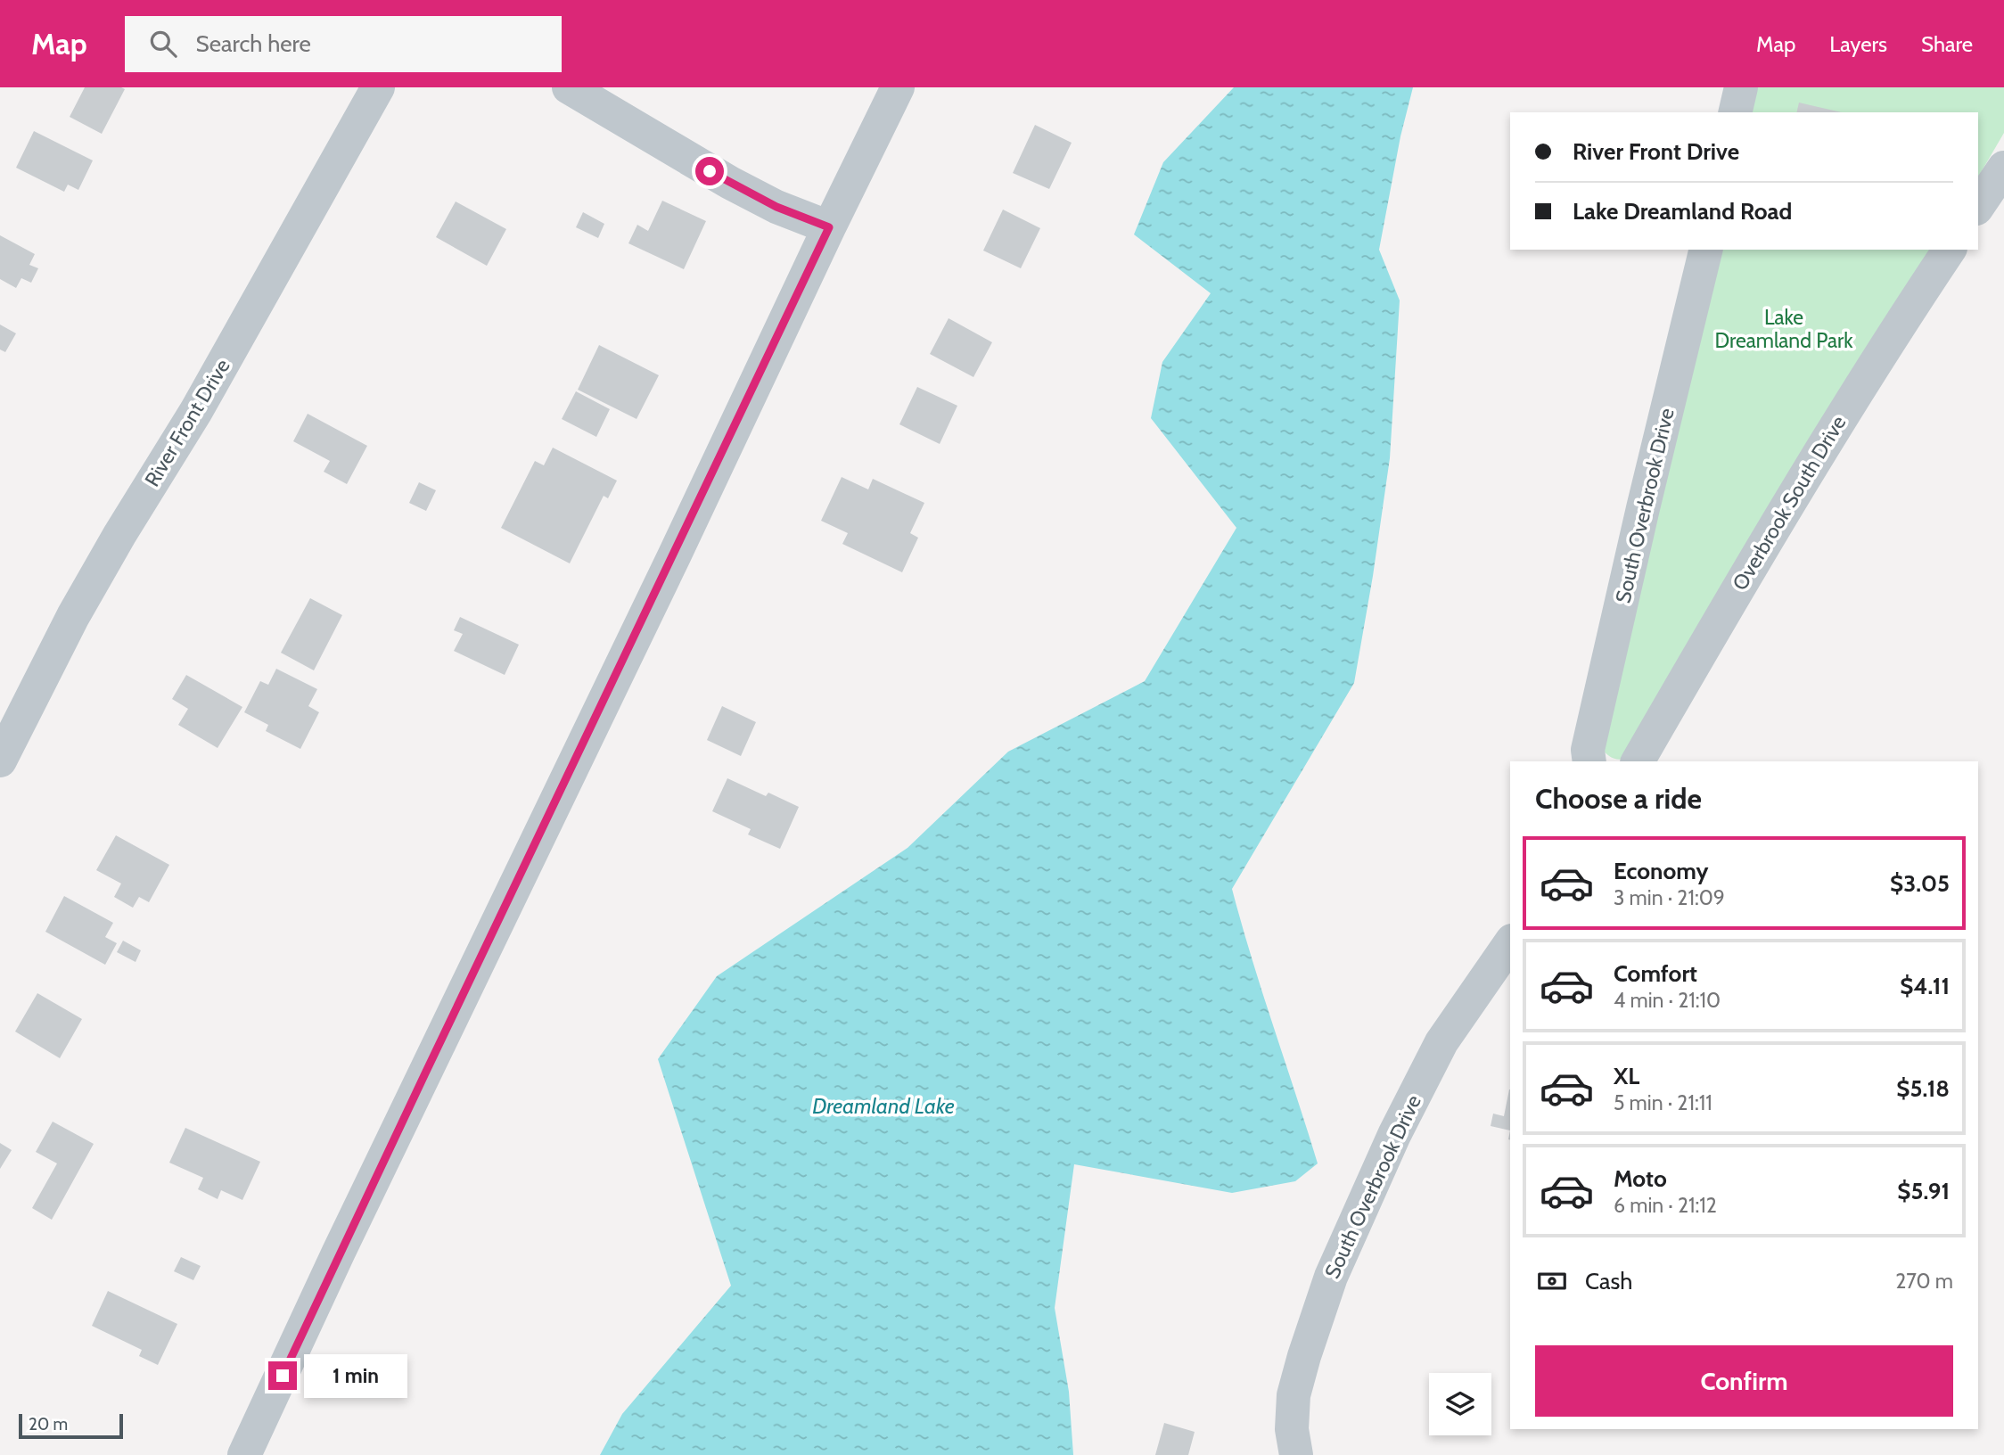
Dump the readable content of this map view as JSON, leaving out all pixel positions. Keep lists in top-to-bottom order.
{
  "streets": {
    "street": ["River Front Drive", "Overbrook South Drive", "South Overbrook Drive"]
  },
  "water": ["Dreamland Lake"],
  "parks": ["Lake Dreamland Park"],
  "scale_bar": "20 m",
  "page": {
    "header": "Map",
    "search": "Search here",
    "nav": ["Map", "Layers", "Share"],
    "banner": ["River Front Drive", "Lake Dreamland Road"],
    "heading": "Choose a ride",
    "list": [
      {
        "name": "Economy",
        "note": "3 min · 21:09",
        "value": "$3.05"
      },
      {
        "name": "Comfort",
        "note": "4 min · 21:10",
        "value": "$4.11"
      },
      {
        "name": "XL",
        "note": "5 min · 21:11",
        "value": "$5.18"
      },
      {
        "name": "Moto",
        "note": "6 min · 21:12",
        "value": "$5.91"
      }
    ],
    "pay": ["Cash", "270 m"],
    "buttons": "Confirm",
    "bubble": "1 min",
    "scale": "20 m"
  }
}
